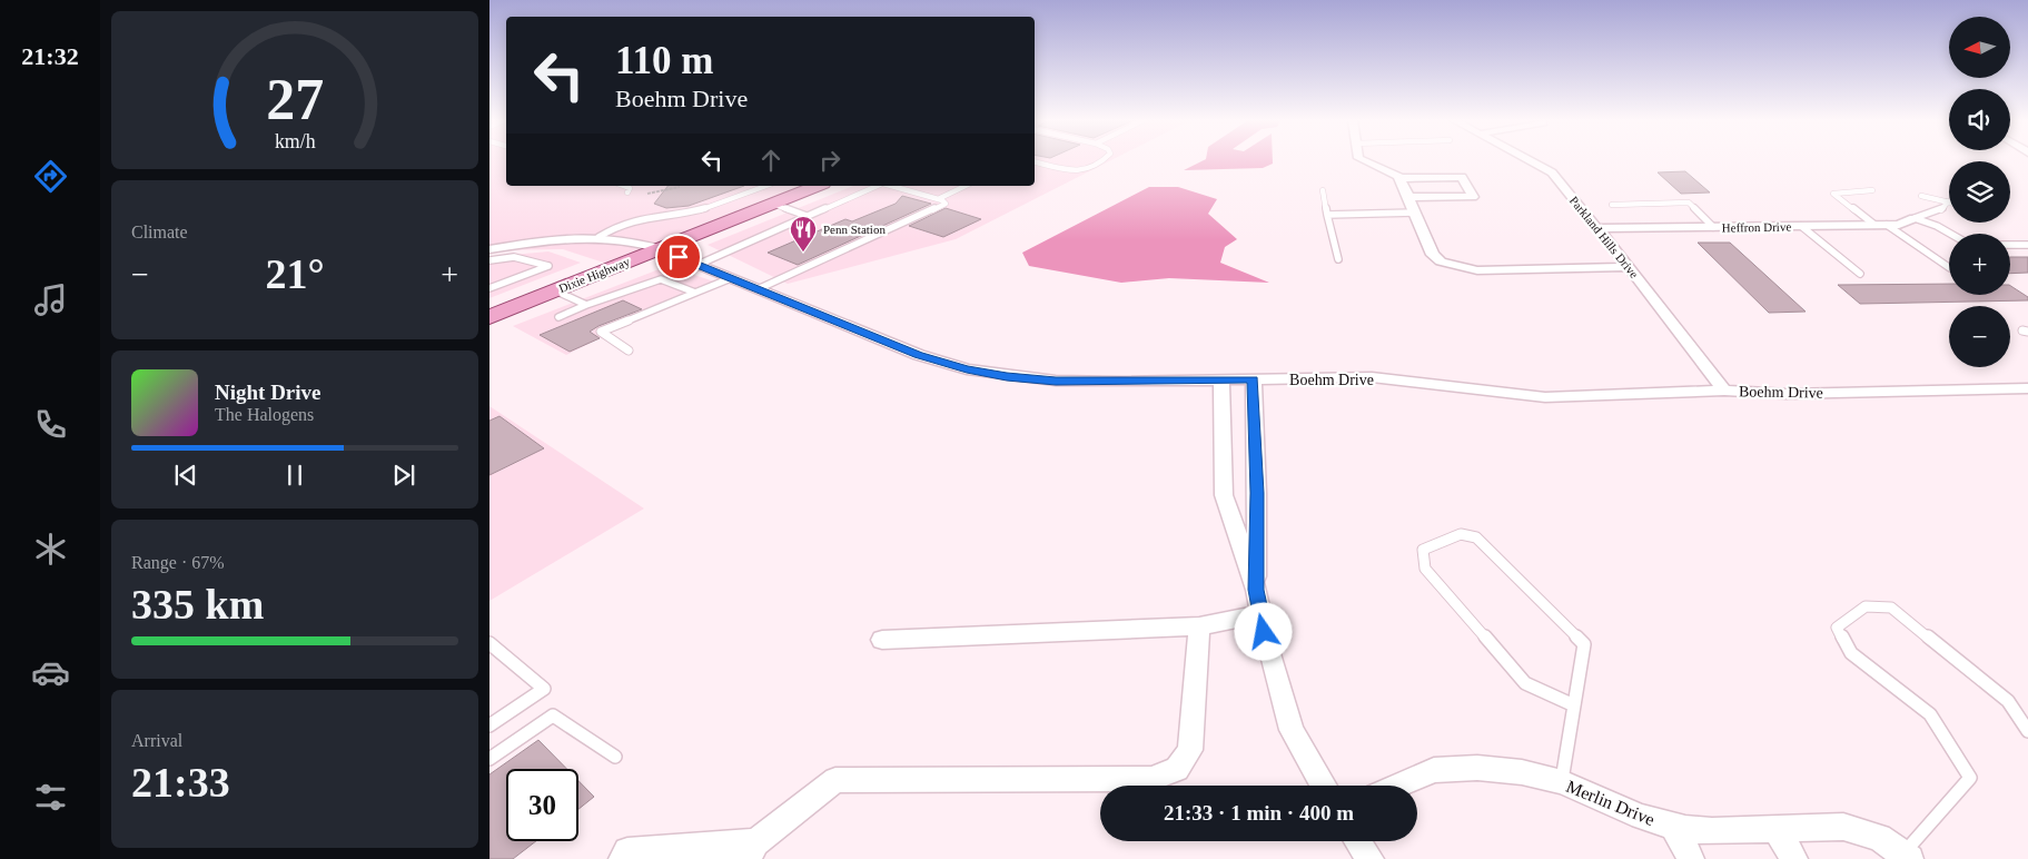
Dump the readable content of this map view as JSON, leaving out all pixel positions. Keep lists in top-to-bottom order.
{
  "streets": {
    "main road": ["Dixie Highway"],
    "street": [
      "Heffron Drive",
      "Parkland Hills Drive",
      "Boehm Drive",
      "Merlin Drive"
    ]
  },
  "crossings": [
    ["Heffron Drive", "Parkland Hills Drive"],
    ["Parkland Hills Drive", "Boehm Drive"],
    ["Dixie Highway", "Boehm Drive"]
  ],
  "places": {
    "restaurant": ["Penn Station"]
  },
  "north": "left",
  "page": {
    "tabs": "21:32",
    "map_buttons": ["+", "−"],
    "turn": ["110 m", "Boehm Drive"],
    "tile": [
      "Climate",
      ["Range · 67%", "335 km"],
      ["Arrival", "21:33"]
    ],
    "heat": ["−", "21°", "+"],
    "song": ["Night Drive", "The Halogens"],
    "limit": "30",
    "trip": "21:33 · 1 min · 400 m",
    "gauge": ["27", "km/h"]
  }
}
